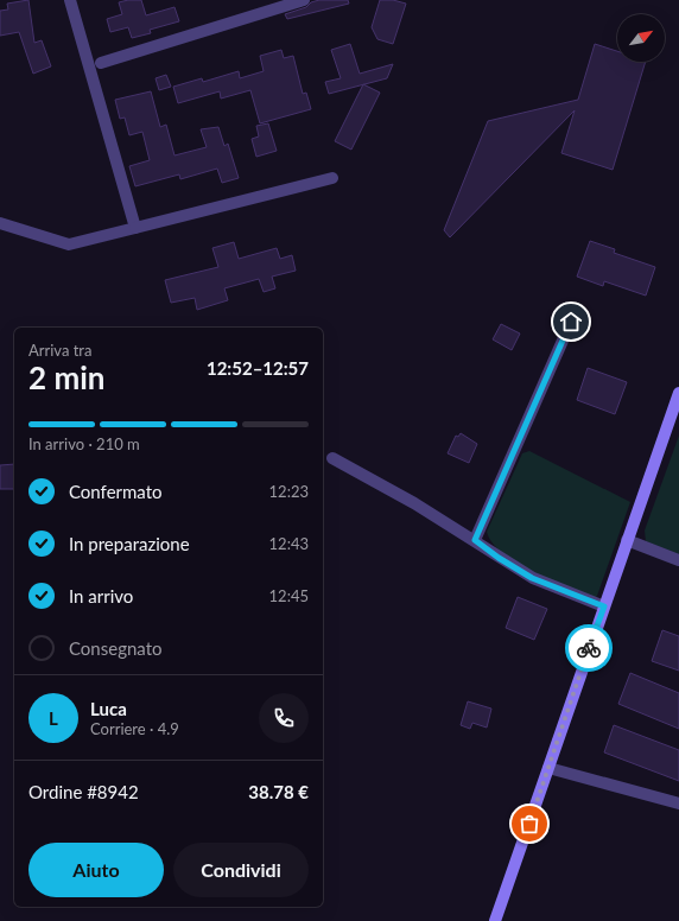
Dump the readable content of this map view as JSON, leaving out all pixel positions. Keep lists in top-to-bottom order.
{
  "north": "top right",
  "page": {
    "heading": ["2 min", "Arriva tra", "12:52–12:57"],
    "panel": [
      "Luca",
      "Corriere · 4.9",
      "Ordine #8942",
      "38.78 €"
    ],
    "bar": "In arrivo · 210 m",
    "list": [
      ["Confermato", "12:23"],
      ["In preparazione", "12:43"],
      ["In arrivo", "12:45"],
      "Consegnato"
    ],
    "round": "L",
    "buttons": ["Aiuto", "Condividi"]
  }
}
